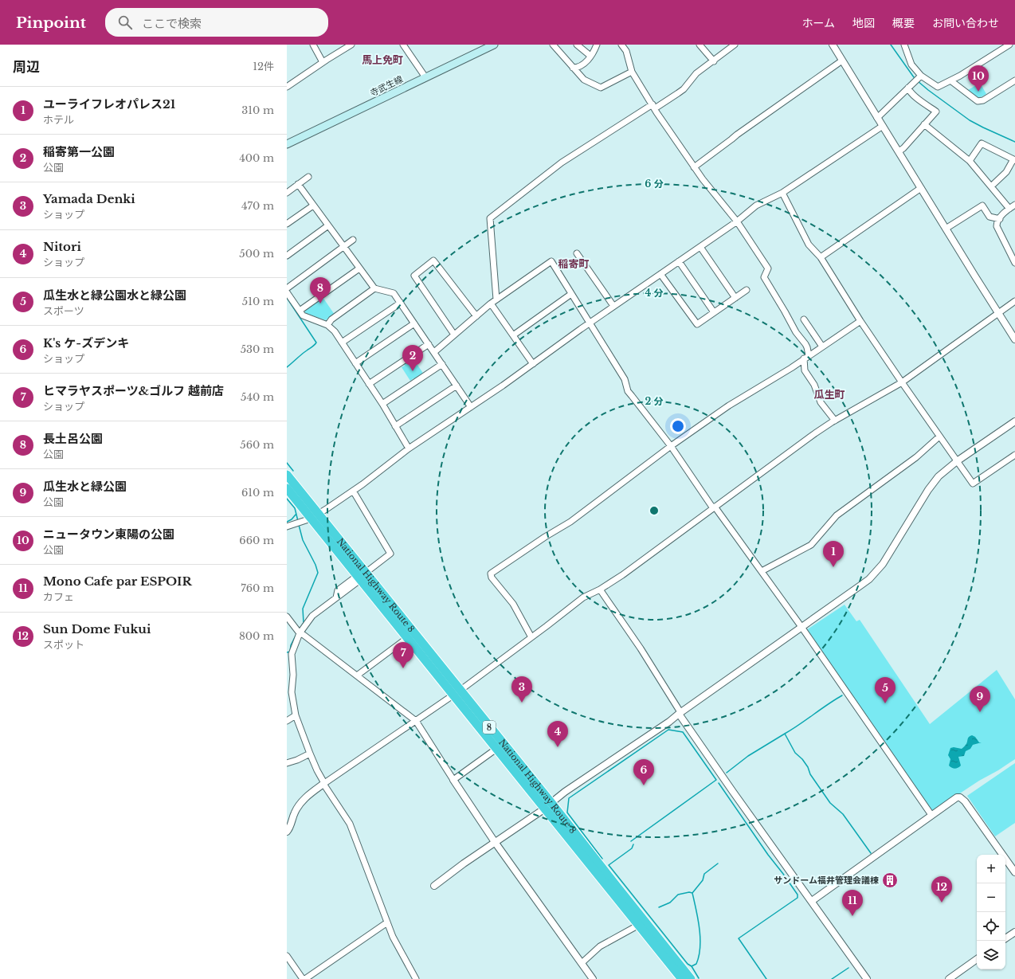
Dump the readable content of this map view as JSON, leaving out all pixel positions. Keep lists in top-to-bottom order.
{
  "streets": {
    "highway": ["National Highway Route 8", "8"],
    "main road": ["寺武生線"]
  },
  "districts": ["馬上免町", "稲寄町", "瓜生町"],
  "places": {
    "building": ["サンドーム福井管理会議棟"]
  },
  "page": {
    "header": "Pinpoint",
    "search": "ここで検索",
    "nav": [
      "ホーム",
      "地図",
      "概要",
      "お問い合わせ"
    ],
    "heading": ["周辺", "12件"],
    "pins": [
      "10",
      "8",
      "2",
      "1",
      "7",
      "3",
      "5",
      "9",
      "4",
      "6",
      "12",
      "11"
    ],
    "list": [
      {
        "mark": "1",
        "name": "ユーライフレオパレス21",
        "note": "ホテル",
        "value": "310 m"
      },
      {
        "mark": "2",
        "name": "稲寄第一公園",
        "note": "公園",
        "value": "400 m"
      },
      {
        "mark": "3",
        "name": "Yamada Denki",
        "note": "ショップ",
        "value": "470 m"
      },
      {
        "mark": "4",
        "name": "Nitori",
        "note": "ショップ",
        "value": "500 m"
      },
      {
        "mark": "5",
        "name": "瓜生水と緑公園水と緑公園",
        "note": "スポーツ",
        "value": "510 m"
      },
      {
        "mark": "6",
        "name": "K's ケ-ズデンキ",
        "note": "ショップ",
        "value": "530 m"
      },
      {
        "mark": "7",
        "name": "ヒマラヤスポーツ&ゴルフ 越前店",
        "note": "ショップ",
        "value": "540 m"
      },
      {
        "mark": "8",
        "name": "長土呂公園",
        "note": "公園",
        "value": "560 m"
      },
      {
        "mark": "9",
        "name": "瓜生水と緑公園",
        "note": "公園",
        "value": "610 m"
      },
      {
        "mark": "10",
        "name": "ニュータウン東陽の公園",
        "note": "公園",
        "value": "660 m"
      },
      {
        "mark": "11",
        "name": "Mono Cafe par ESPOIR",
        "note": "カフェ",
        "value": "760 m"
      },
      {
        "mark": "12",
        "name": "Sun Dome Fukui",
        "note": "スポット",
        "value": "800 m"
      }
    ],
    "map_buttons": ["+", "−"]
  },
  "rings": ["6 分", "4 分", "2 分"]
}
